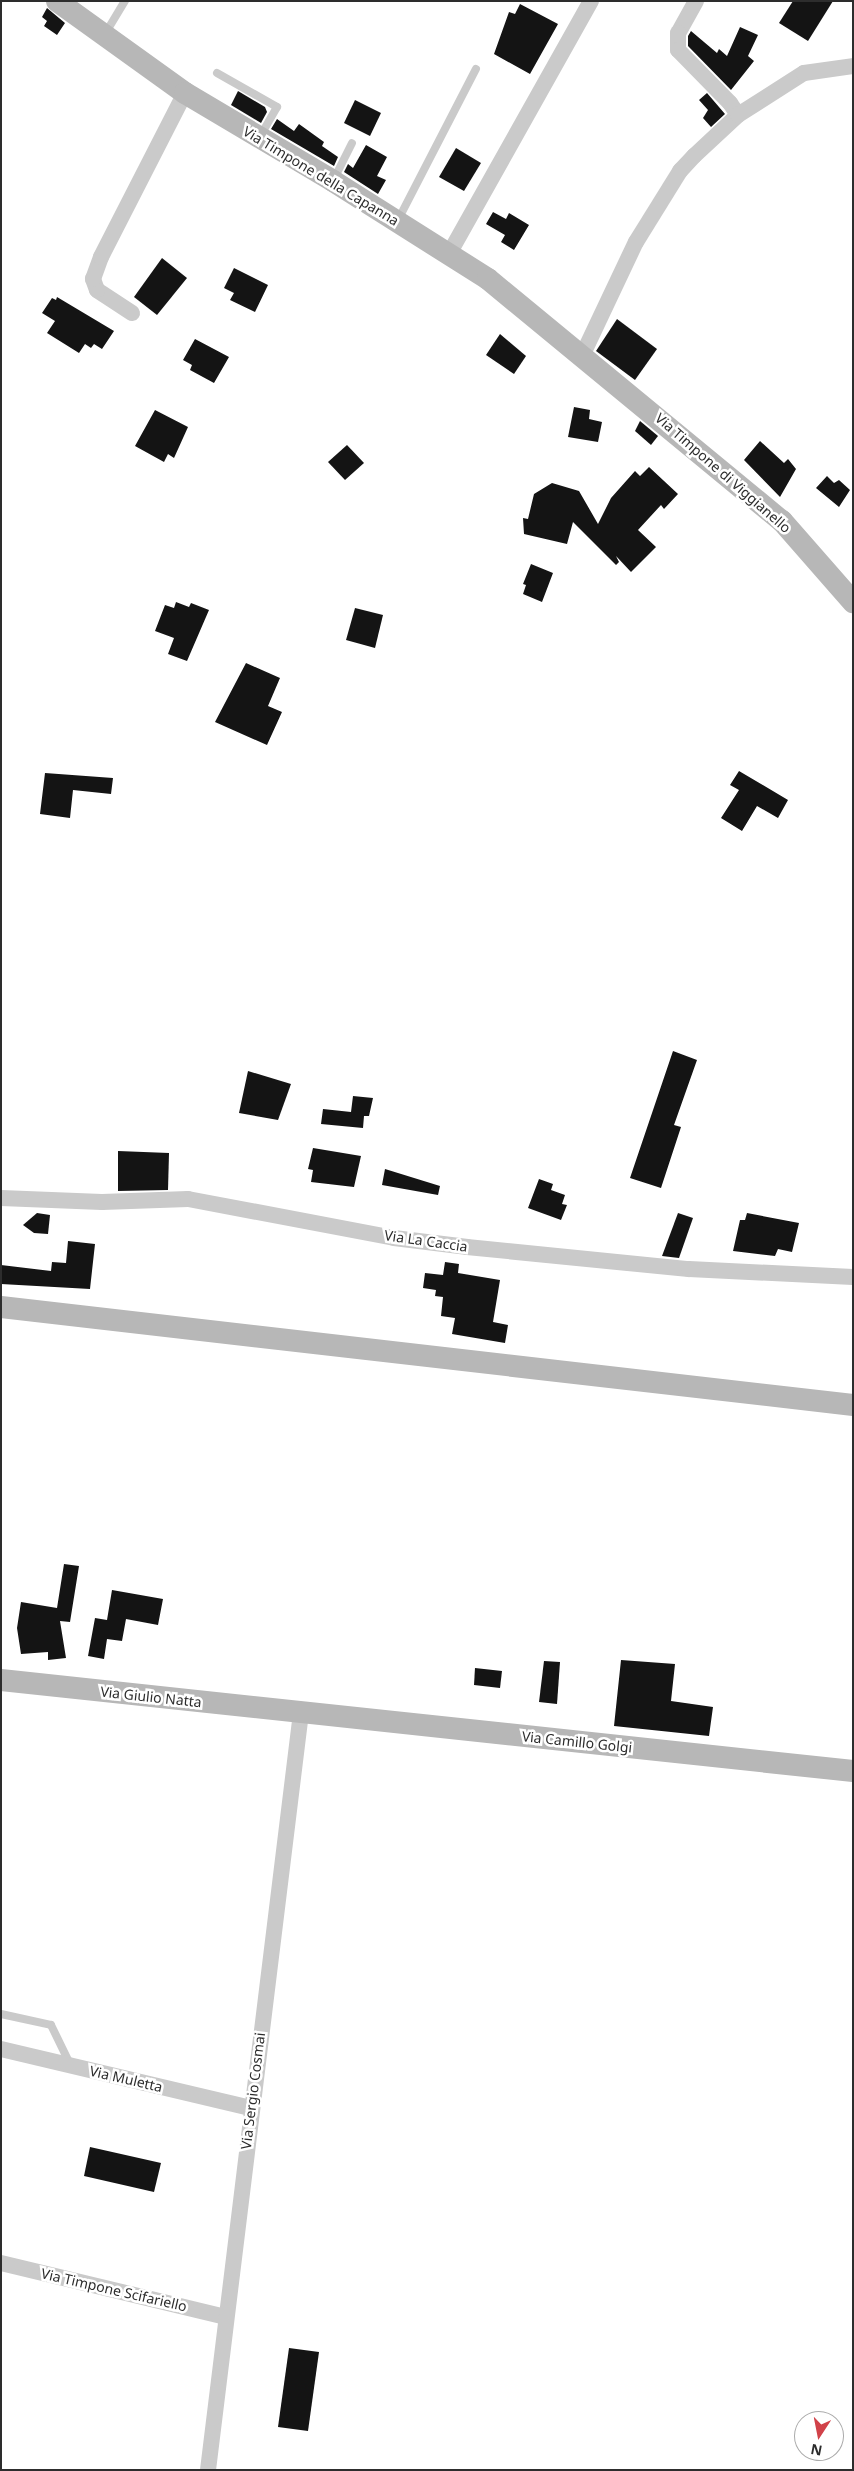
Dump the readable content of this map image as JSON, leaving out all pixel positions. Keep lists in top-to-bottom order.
{
  "streets": {
    "street": [
      "Via Timpone della Capanna",
      "Via Timpone di Viggianello",
      "Via La Caccia",
      "Via Giulio Natta",
      "Via Camillo Golgi",
      "Via Muletta",
      "Via Sergio Cosmai",
      "Via Timpone Scifariello"
    ]
  },
  "crossings": [
    ["Via Timpone della Capanna", "Via Timpone di Viggianello"],
    ["Via Giulio Natta", "Via Camillo Golgi"],
    ["Via Giulio Natta", "Via Sergio Cosmai"],
    ["Via Camillo Golgi", "Via Sergio Cosmai"],
    ["Via Muletta", "Via Sergio Cosmai"],
    ["Via Sergio Cosmai", "Via Timpone Scifariello"]
  ],
  "north": "bottom"
}
